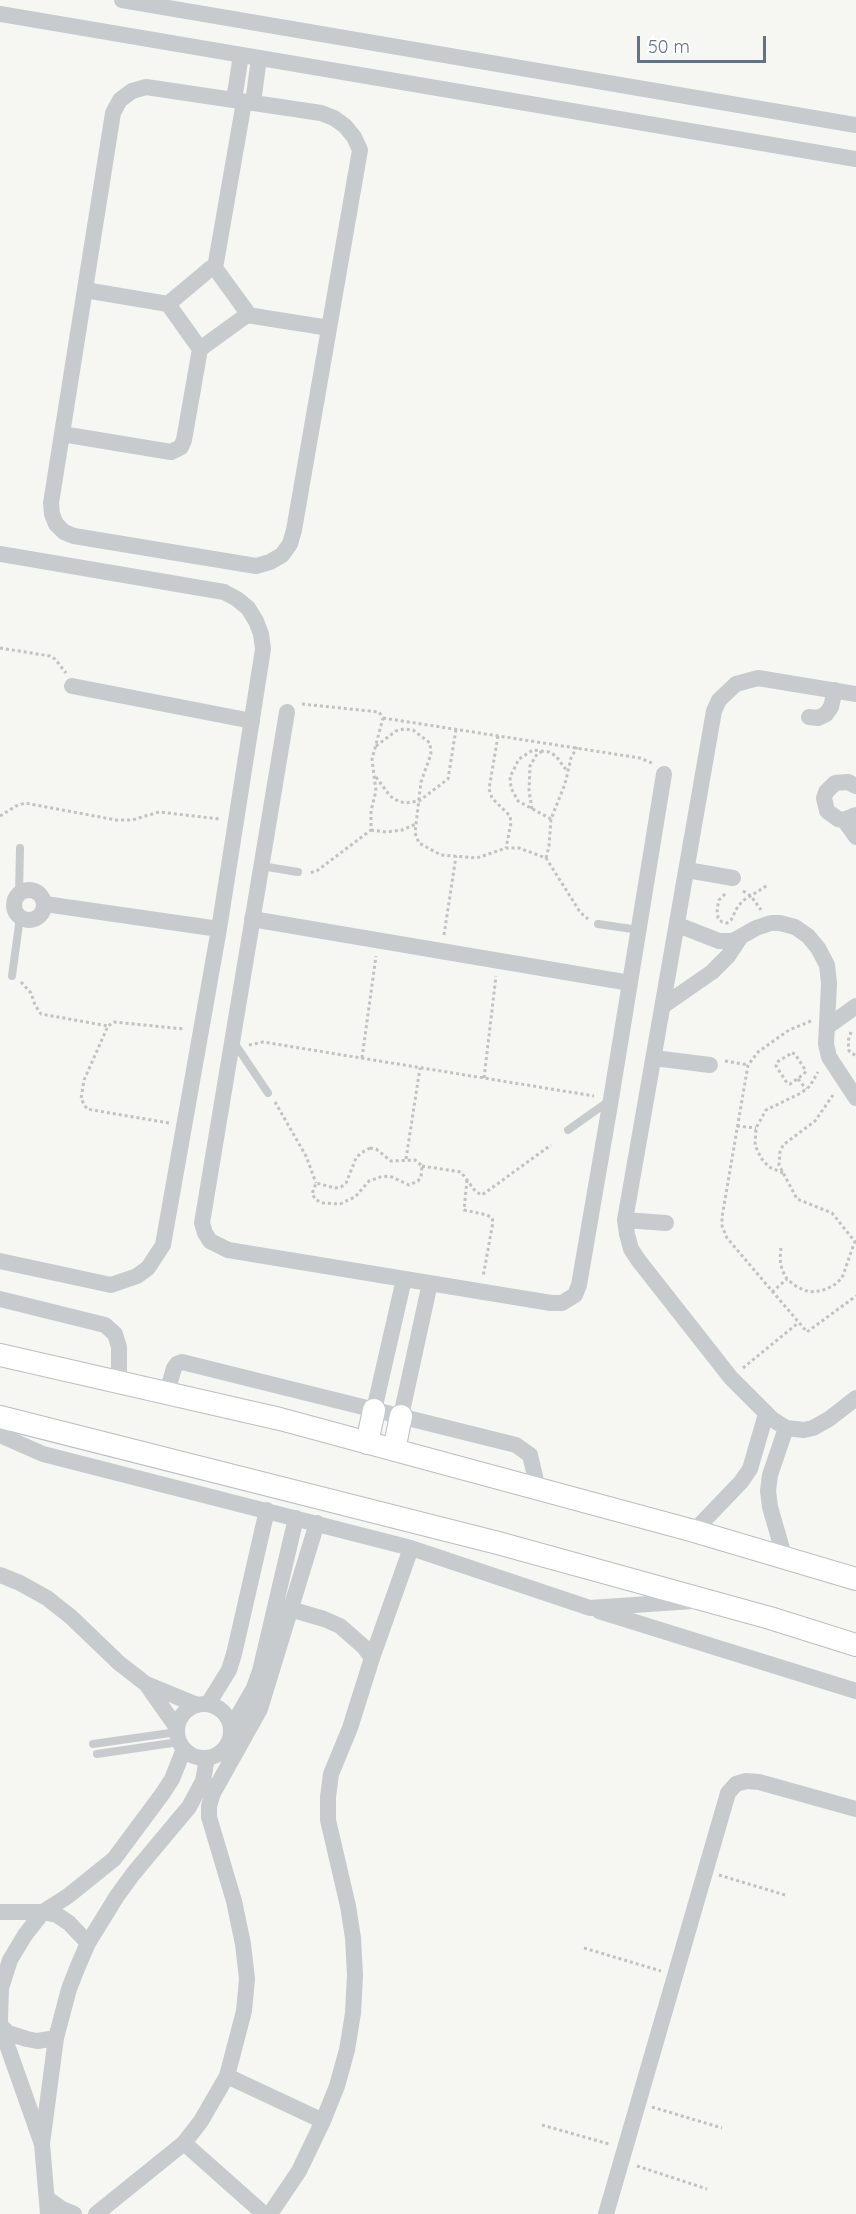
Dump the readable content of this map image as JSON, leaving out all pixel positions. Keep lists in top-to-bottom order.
{
  "scale_bar": "50 m"
}
